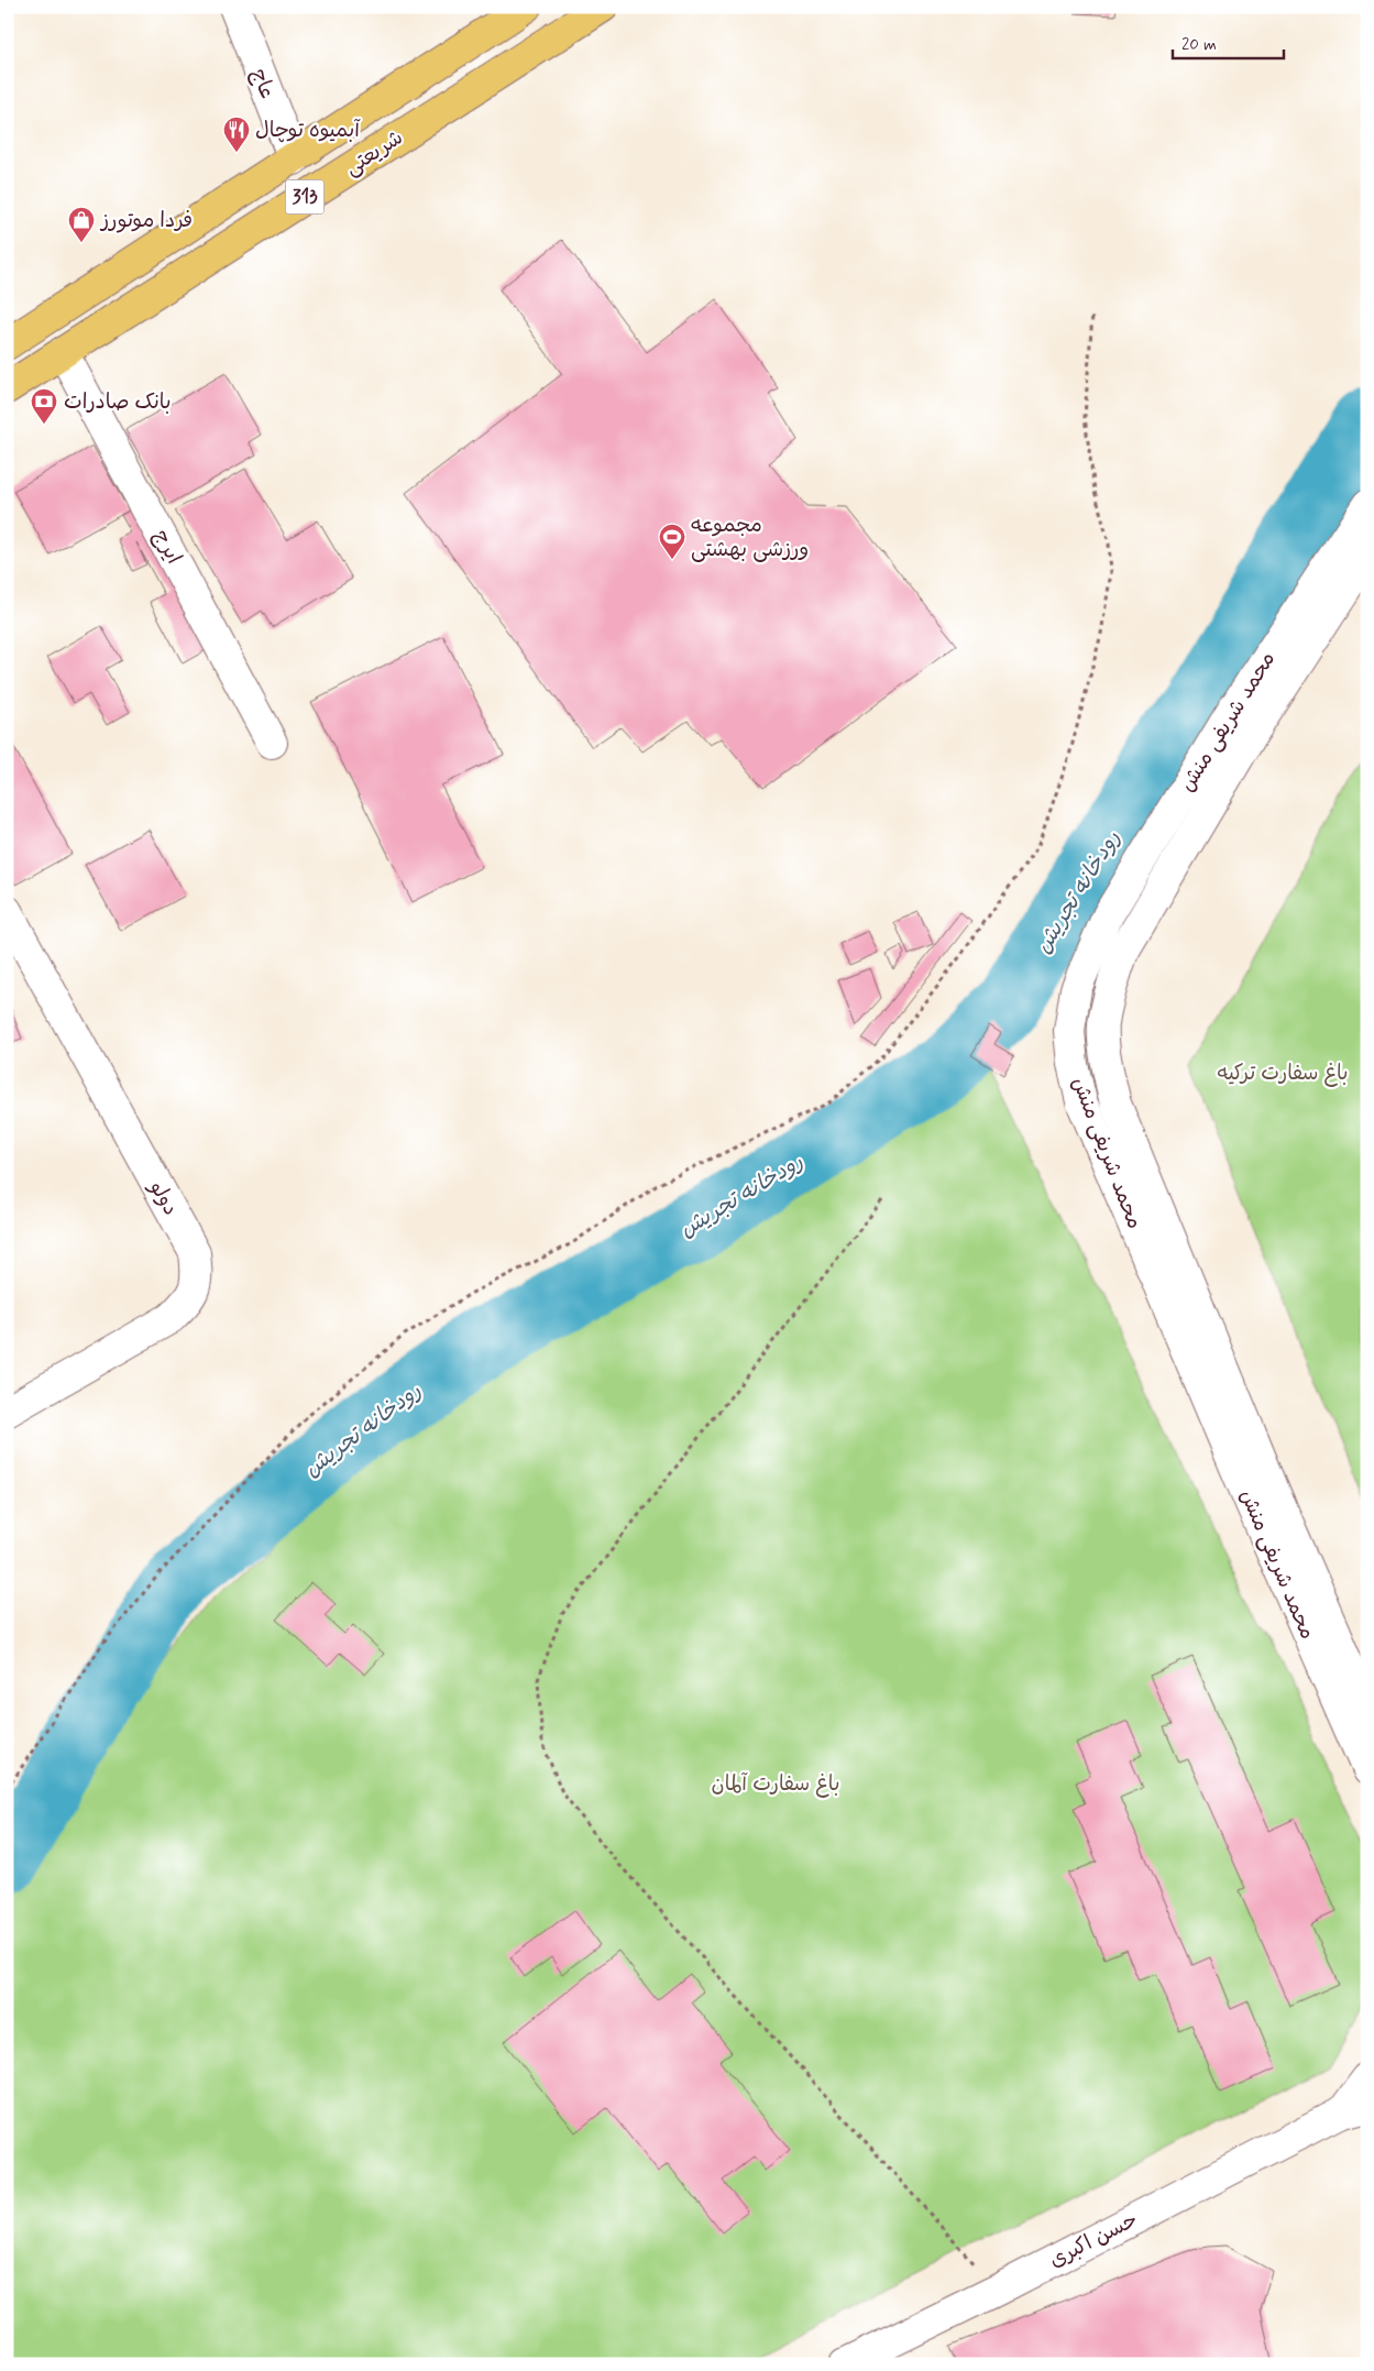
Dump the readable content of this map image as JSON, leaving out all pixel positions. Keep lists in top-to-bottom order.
{
  "streets": {
    "main road": ["شریعتی", "313"],
    "street": [
      "عاج",
      "ایرج",
      "محمد شریفی منش",
      "دولو",
      "حسن اکبری"
    ]
  },
  "crossings": [
    ["عاج", "شریعتی"],
    ["شریعتی", "ایرج"]
  ],
  "water": ["رودخانه تجریش"],
  "parks": ["باغ سفارت ترکیه", "باغ سفارت آلمان"],
  "places": {
    "restaurant": ["آبمیوه توچال"],
    "shop": ["فردا موتورز"],
    "bank": ["بانک صادرات"],
    "sports": ["مجموعه ورزشی بهشتی"]
  },
  "scale_bar": "20 m"
}
